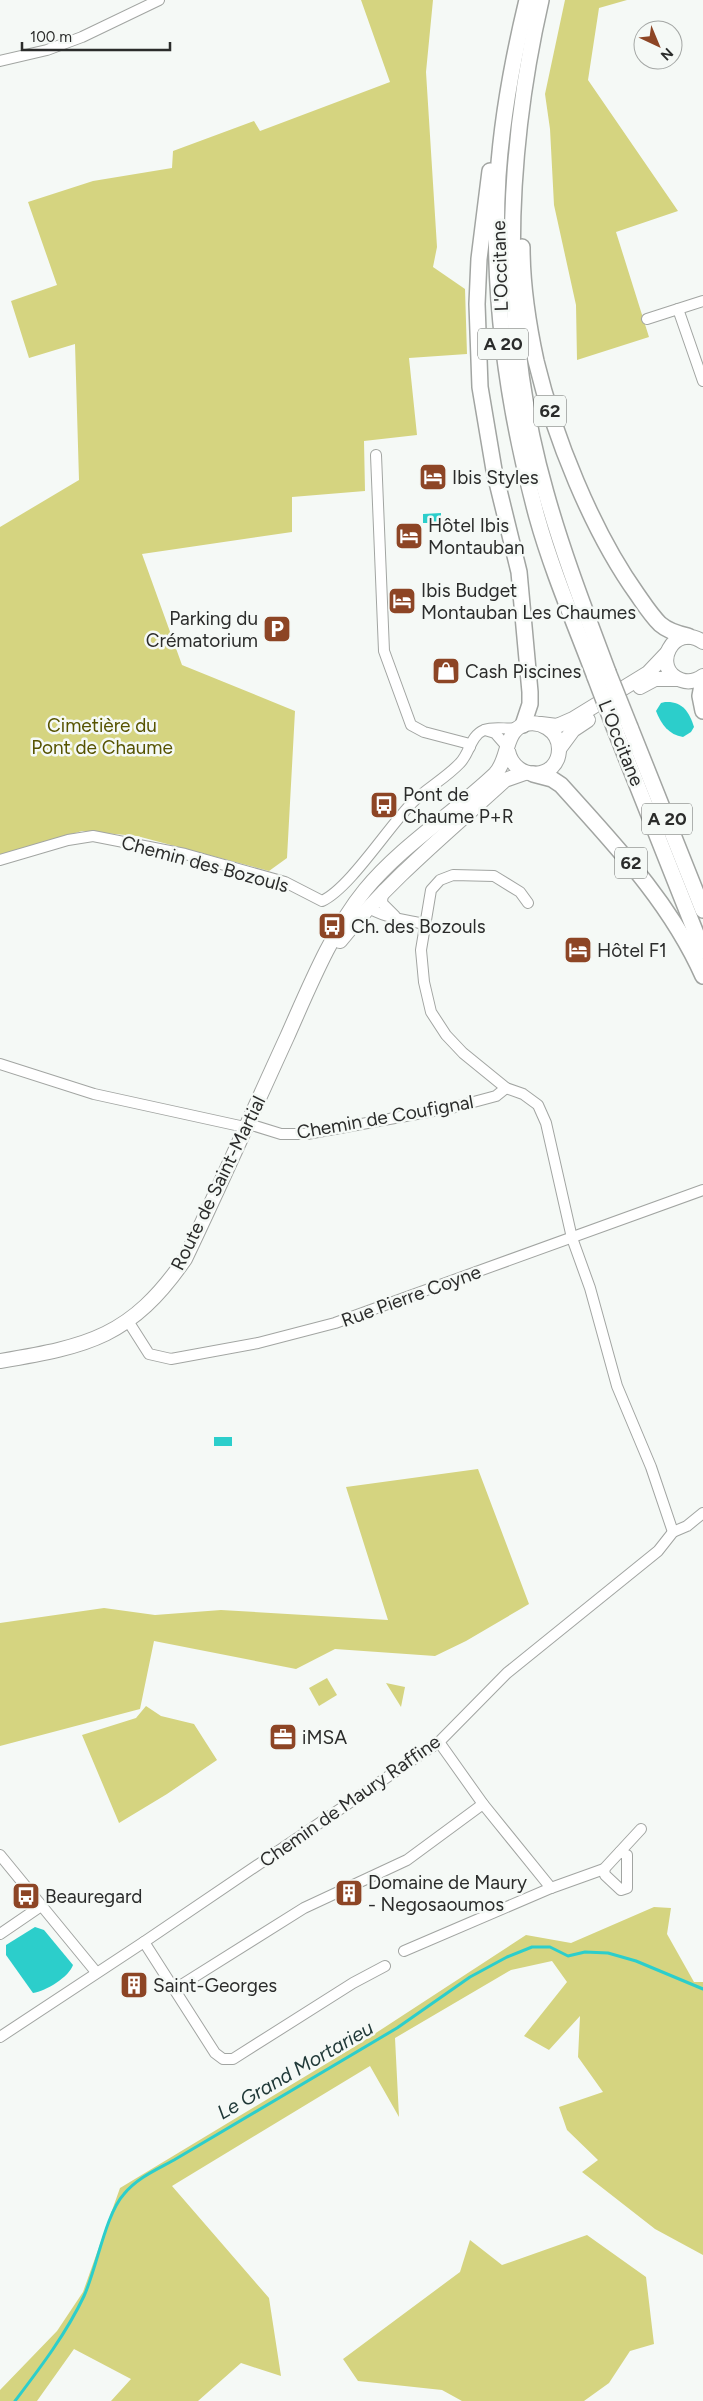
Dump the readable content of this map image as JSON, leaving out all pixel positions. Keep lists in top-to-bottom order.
{
  "streets": {
    "highway": ["L'Occitane", "A 20", "62"],
    "main road": ["Route de Saint-Martial"],
    "street": [
      "Chemin des Bozouls",
      "Chemin de Coufignal",
      "Rue Pierre Coyne",
      "Chemin de Maury Raffine"
    ]
  },
  "crossings": [
    ["L'Occitane", "62"],
    ["62", "Route de Saint-Martial"],
    ["Chemin de Coufignal", "Route de Saint-Martial"],
    ["Route de Saint-Martial", "Rue Pierre Coyne"]
  ],
  "water": ["Le Grand Mortarieu"],
  "parks": ["Cimetière du Pont de Chaume"],
  "places": {
    "hotel": [
      "Ibis Styles",
      "Hôtel Ibis Montauban",
      "Ibis Budget Montauban Les Chaumes",
      "Hôtel F1"
    ],
    "parking": ["Parking du Crématorium"],
    "shop": ["Cash Piscines"],
    "bus stop": ["Pont de Chaume P+R", "Ch. des Bozouls", "Beauregard"],
    "office": ["iMSA"],
    "building": ["Domaine de Maury - Negosaoumos", "Saint-Georges"]
  },
  "scale_bar": "100 m",
  "north": "bottom right"
}
